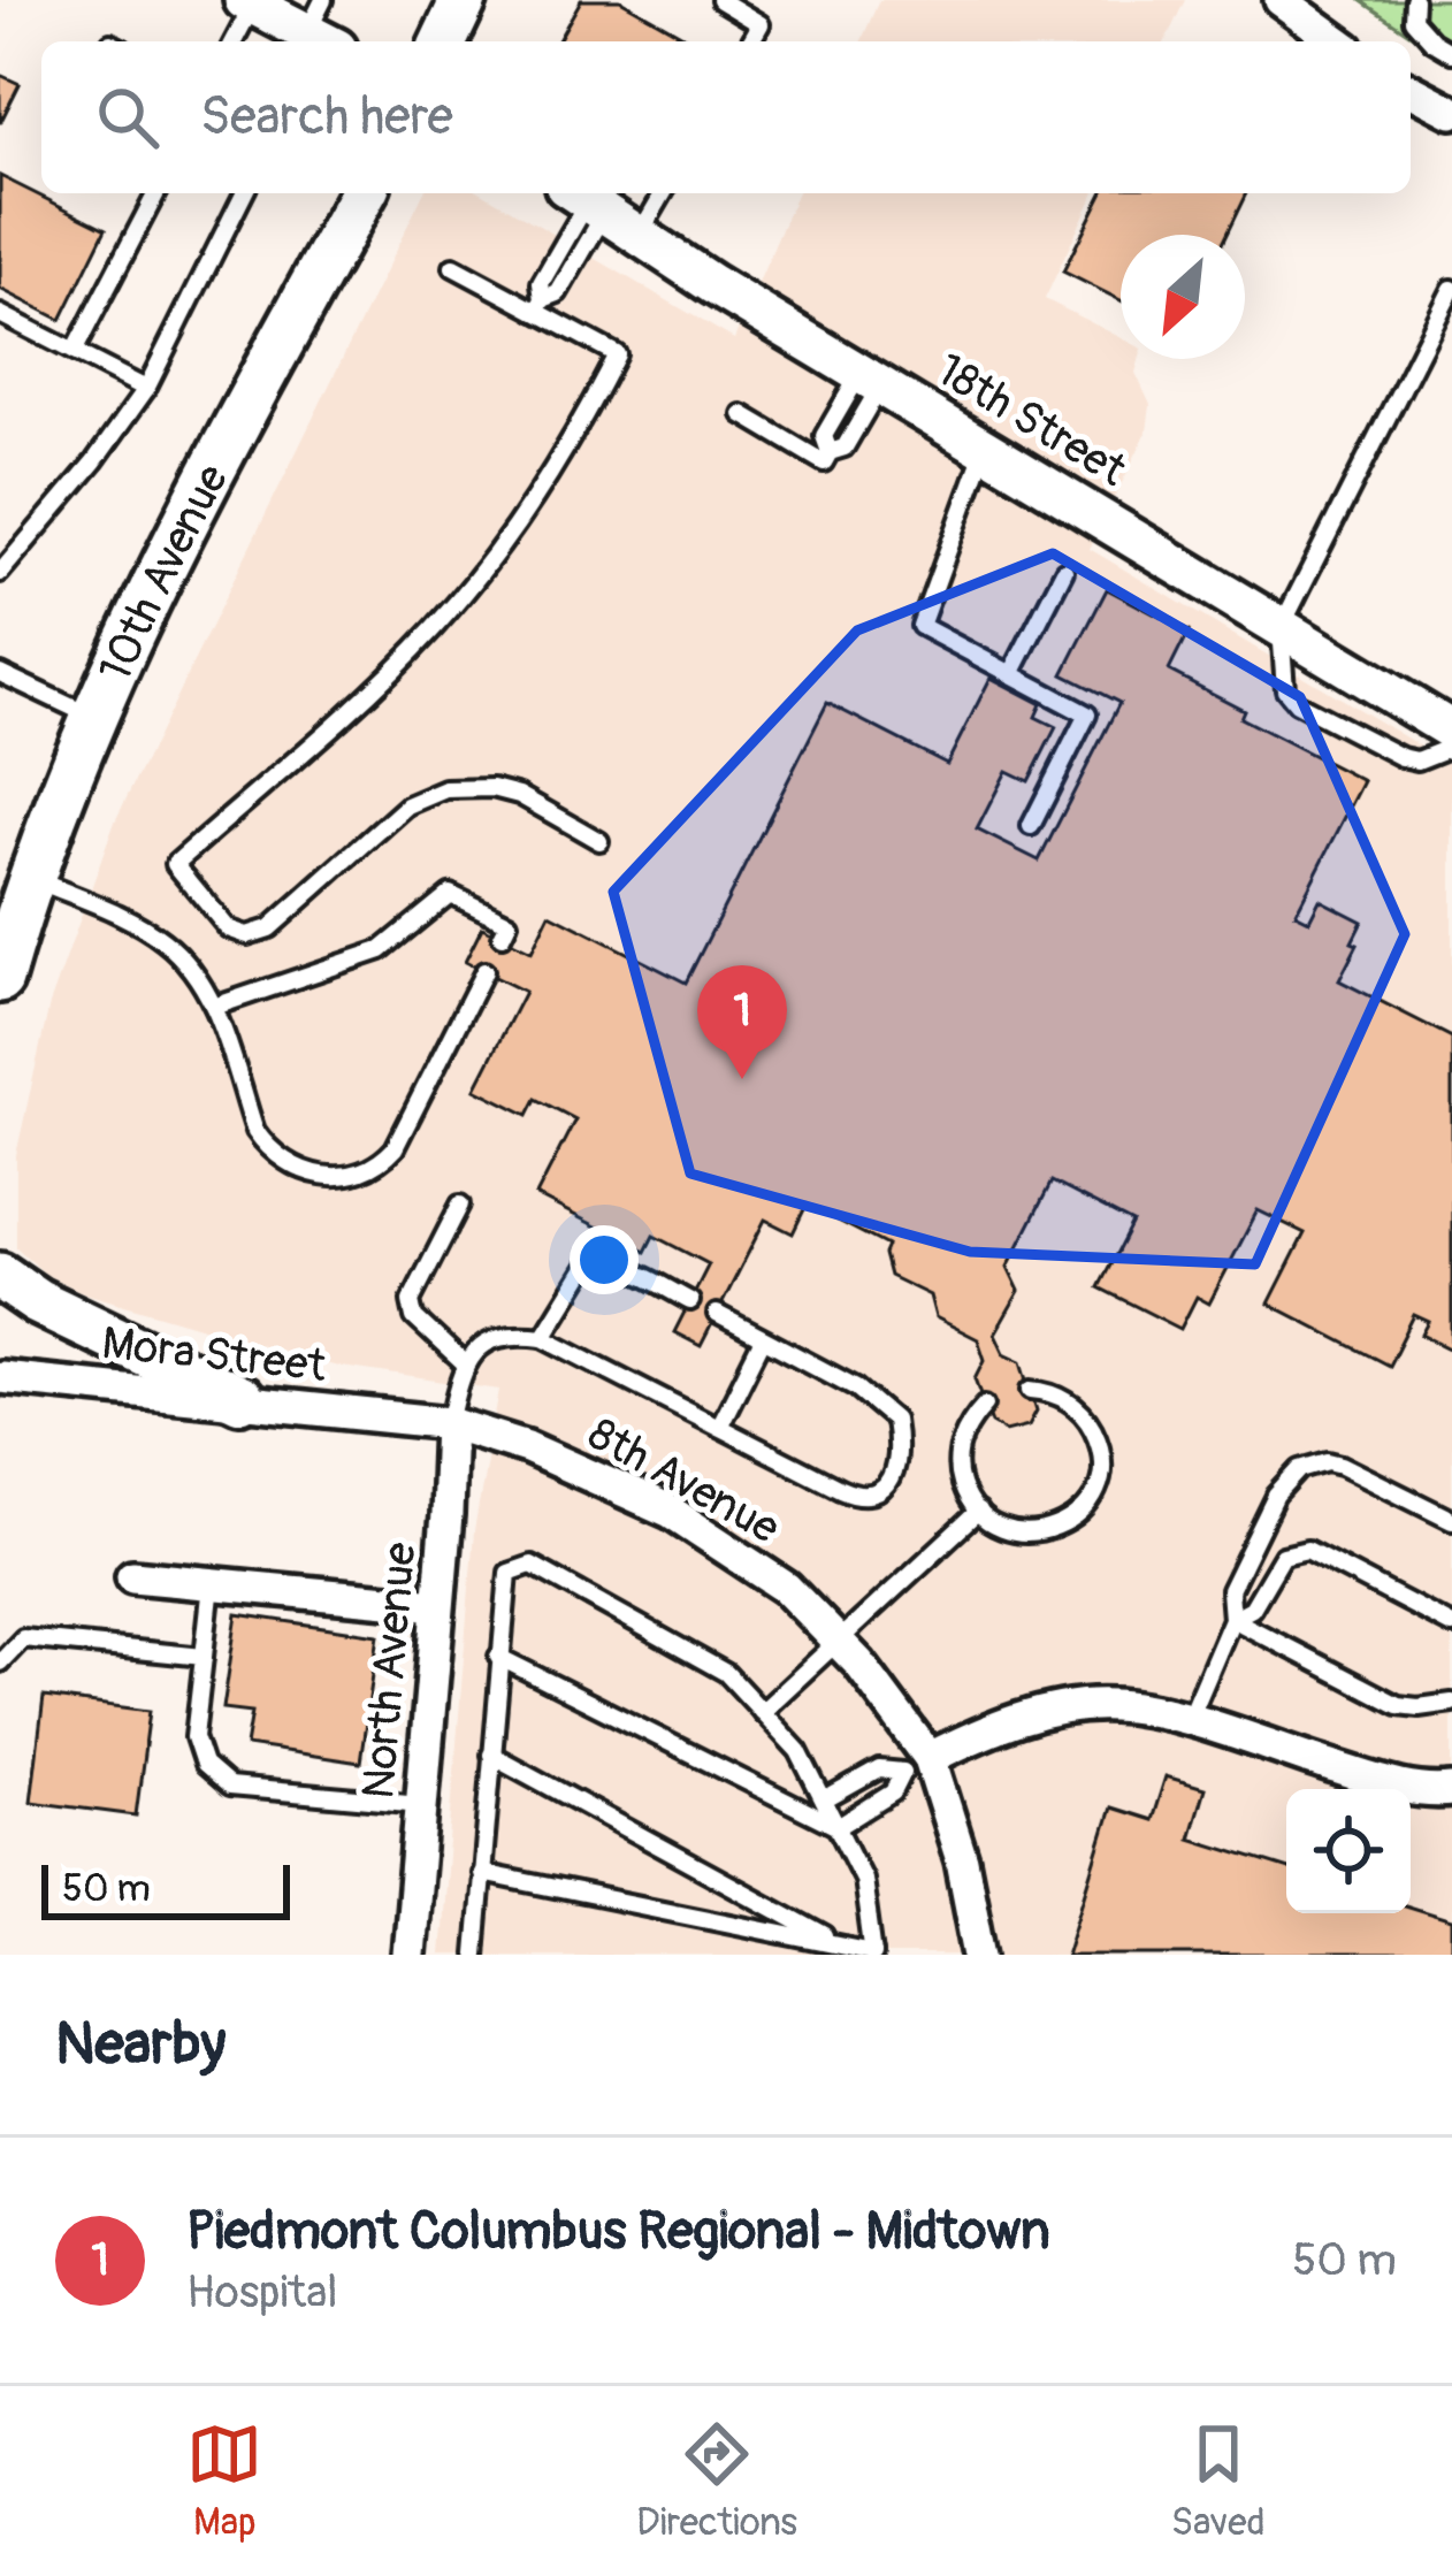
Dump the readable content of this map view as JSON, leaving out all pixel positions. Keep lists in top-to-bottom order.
{
  "streets": {
    "main road": ["10th Avenue"],
    "street": [
      "18th Street",
      "Mora Street",
      "8th Avenue",
      "North Avenue"
    ]
  },
  "crossings": [
    ["Mora Street", "8th Avenue"],
    ["Mora Street", "North Avenue"]
  ],
  "scale_bar": "50 m",
  "north": "bottom left",
  "page": {
    "search": "Search here",
    "pins": "1",
    "scale": "50 m",
    "heading": "Nearby",
    "list": [
      {
        "mark": "1",
        "name": "Piedmont Columbus Regional - Midtown",
        "note": "Hospital",
        "value": "50 m"
      }
    ],
    "nav": ["Map", "Directions", "Saved"]
  }
}
